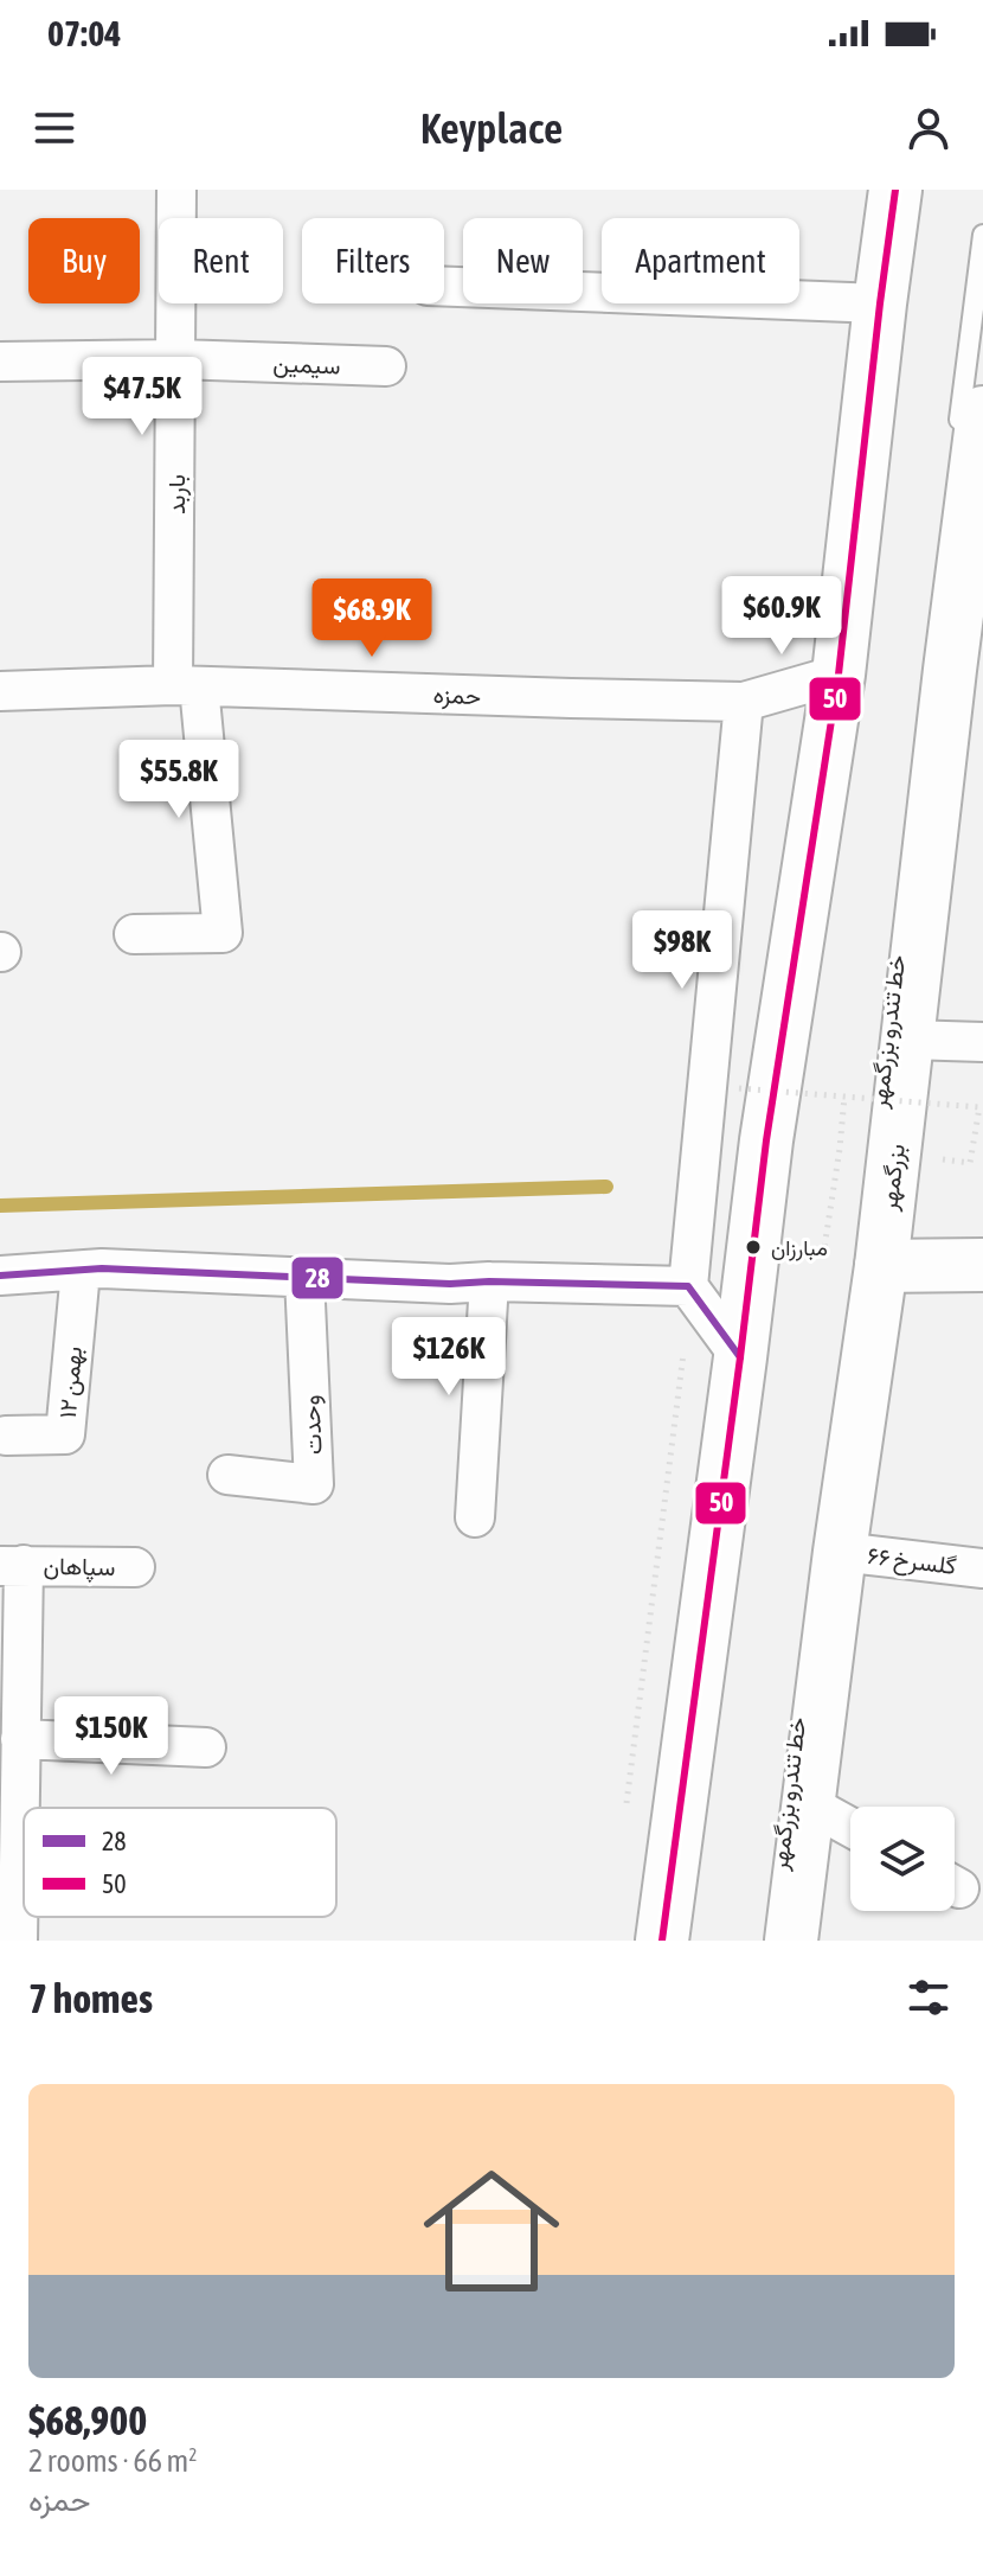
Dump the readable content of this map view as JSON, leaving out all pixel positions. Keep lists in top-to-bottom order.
{
  "streets": {
    "main road": ["بزرگمهر"],
    "street": [
      "سیمین",
      "باربد",
      "حمزه",
      "۱۲ بهمن",
      "وحدت",
      "گلسرخ ۶۶",
      "سپاهان"
    ]
  },
  "crossings": [
    ["سیمین", "باربد"],
    ["باربد", "حمزه"],
    ["بزرگمهر", "گلسرخ ۶۶"]
  ],
  "places": ["مبارزان"],
  "lines": ["transit line 50", "transit line 28"],
  "legend": ["28", "50"],
  "page": {
    "status": "07:04",
    "header": "Keyplace",
    "chip": [
      "Buy",
      "Rent",
      "Filters",
      "New",
      "Apartment"
    ],
    "price": [
      "$47.5K",
      "$60.9K",
      "$68.9K",
      "$55.8K",
      "$98K",
      "$126K",
      "$150K"
    ],
    "heading": "7 homes",
    "list": [
      {
        "name": "$68,900",
        "note": "2 rooms · 66 m² · حمزه"
      }
    ]
  }
}
